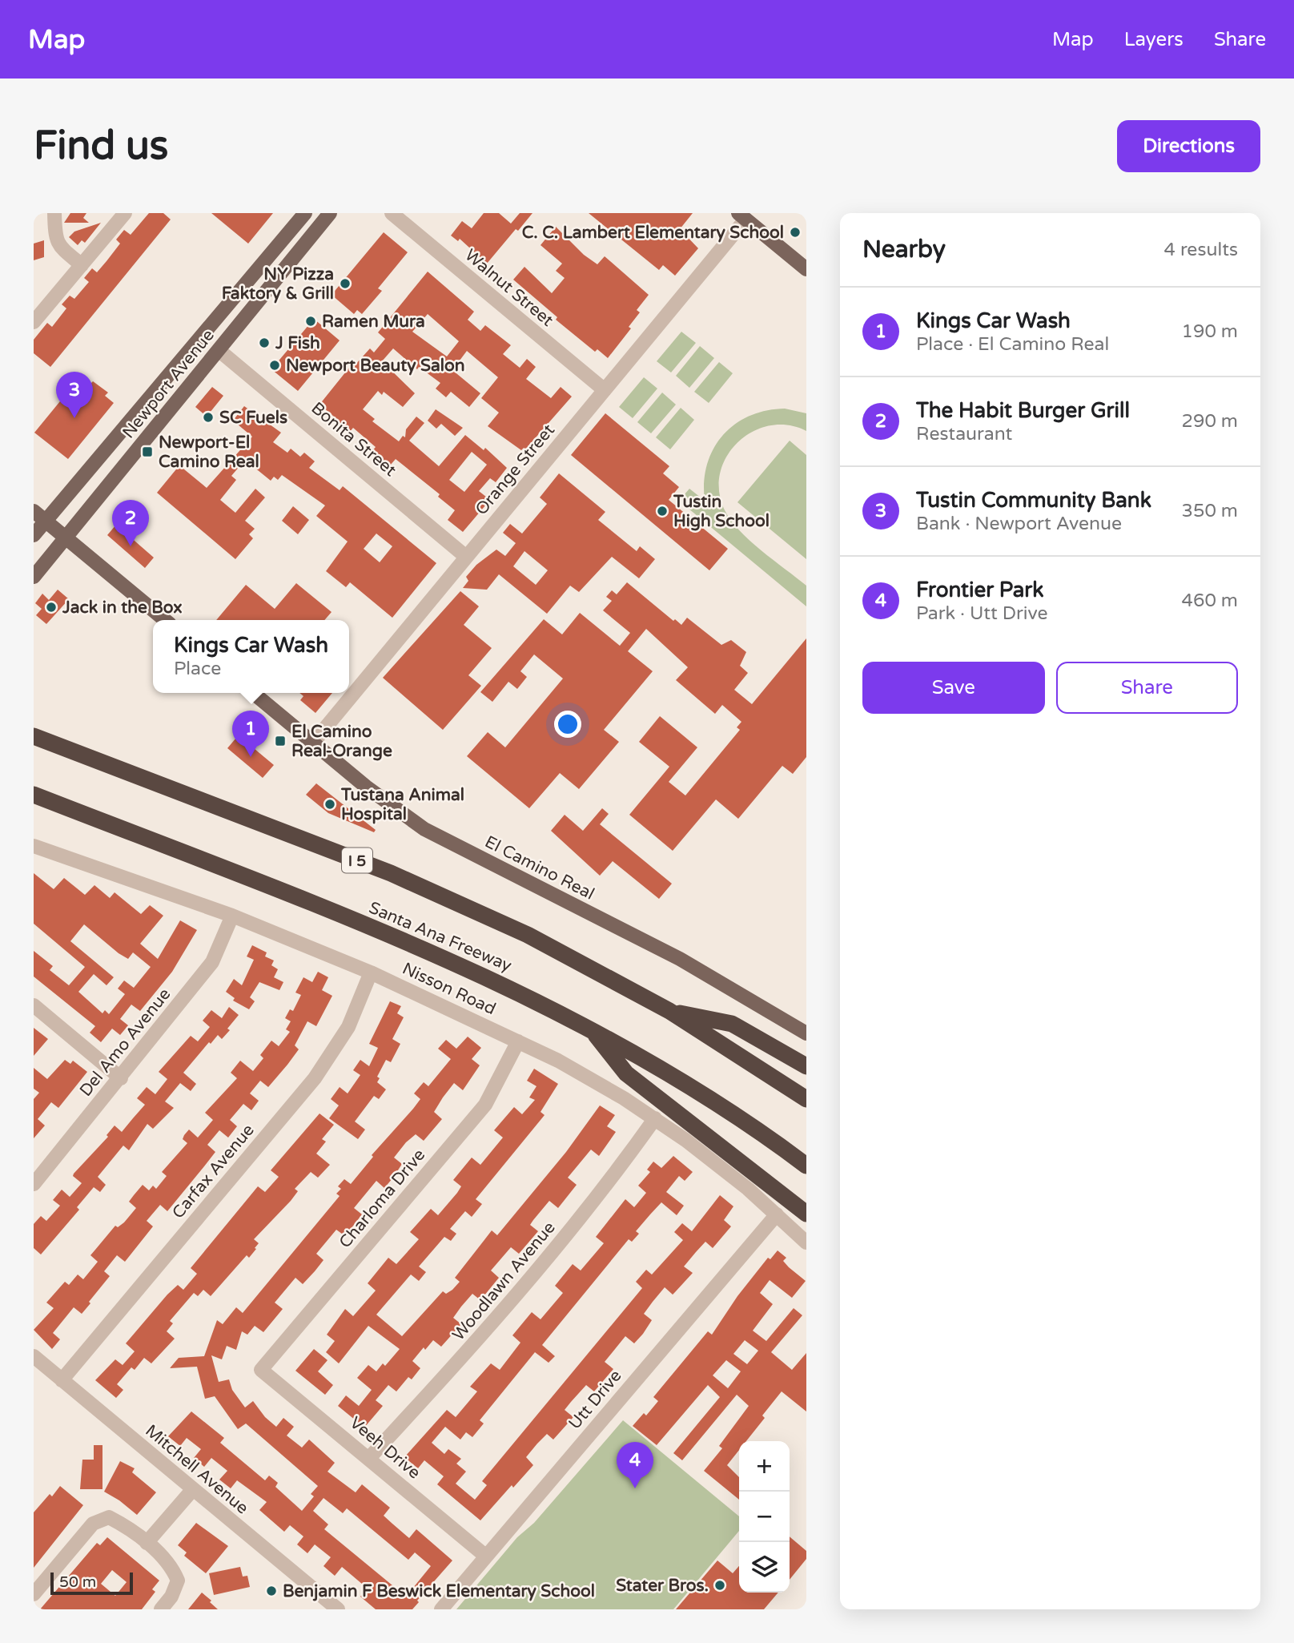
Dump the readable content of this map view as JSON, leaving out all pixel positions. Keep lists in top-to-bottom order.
{
  "streets": {
    "highway": ["I 5", "Santa Ana Freeway"],
    "main road": ["Newport Avenue", "El Camino Real"],
    "street": [
      "Walnut Street",
      "Bonita Street",
      "Orange Street",
      "Nisson Road",
      "Del Amo Avenue",
      "Carfax Avenue",
      "Charloma Drive",
      "Woodlawn Avenue",
      "Utt Drive",
      "Veeh Drive",
      "Mitchell Avenue"
    ]
  },
  "crossings": [
    ["Walnut Street", "Orange Street"],
    ["Newport Avenue", "Bonita Street"],
    ["Bonita Street", "Orange Street"],
    ["Orange Street", "El Camino Real"],
    ["Nisson Road", "Del Amo Avenue"],
    ["Nisson Road", "Carfax Avenue"],
    ["Nisson Road", "Charloma Drive"],
    ["Nisson Road", "Woodlawn Avenue"],
    ["Nisson Road", "Utt Drive"],
    ["Carfax Avenue", "Mitchell Avenue"],
    ["Charloma Drive", "Veeh Drive"],
    ["Woodlawn Avenue", "Veeh Drive"],
    ["Utt Drive", "Veeh Drive"]
  ],
  "places": {
    "other": [
      "C. C. Lambert Elementary School",
      "NY Pizza Faktory & Grill",
      "Ramen Mura",
      "J Fish",
      "Newport Beauty Salon",
      "SC Fuels",
      "Tustin High School",
      "Jack in the Box",
      "Tustana Animal Hospital",
      "Stater Bros.",
      "Benjamin F Beswick Elementary School"
    ],
    "transit": ["Newport-El Camino Real", "El Camino Real-Orange"]
  },
  "scale_bar": "50 m",
  "page": {
    "header": "Map",
    "nav": ["Map", "Layers", "Share"],
    "buttons": [
      "Directions",
      ["Save", "Share"]
    ],
    "title": "Find us",
    "heading": ["Nearby", "4 results"],
    "list": [
      {
        "mark": "1",
        "name": "Kings Car Wash",
        "note": "Place · El Camino Real",
        "value": "190 m"
      },
      {
        "mark": "2",
        "name": "The Habit Burger Grill",
        "note": "Restaurant",
        "value": "290 m"
      },
      {
        "mark": "3",
        "name": "Tustin Community Bank",
        "note": "Bank · Newport Avenue",
        "value": "350 m"
      },
      {
        "mark": "4",
        "name": "Frontier Park",
        "note": "Park · Utt Drive",
        "value": "460 m"
      }
    ],
    "pins": [
      "3",
      "2",
      "1",
      "4"
    ],
    "popup": ["Kings Car Wash", "Place"],
    "map_buttons": ["+", "−"],
    "scale": "50 m"
  }
}
